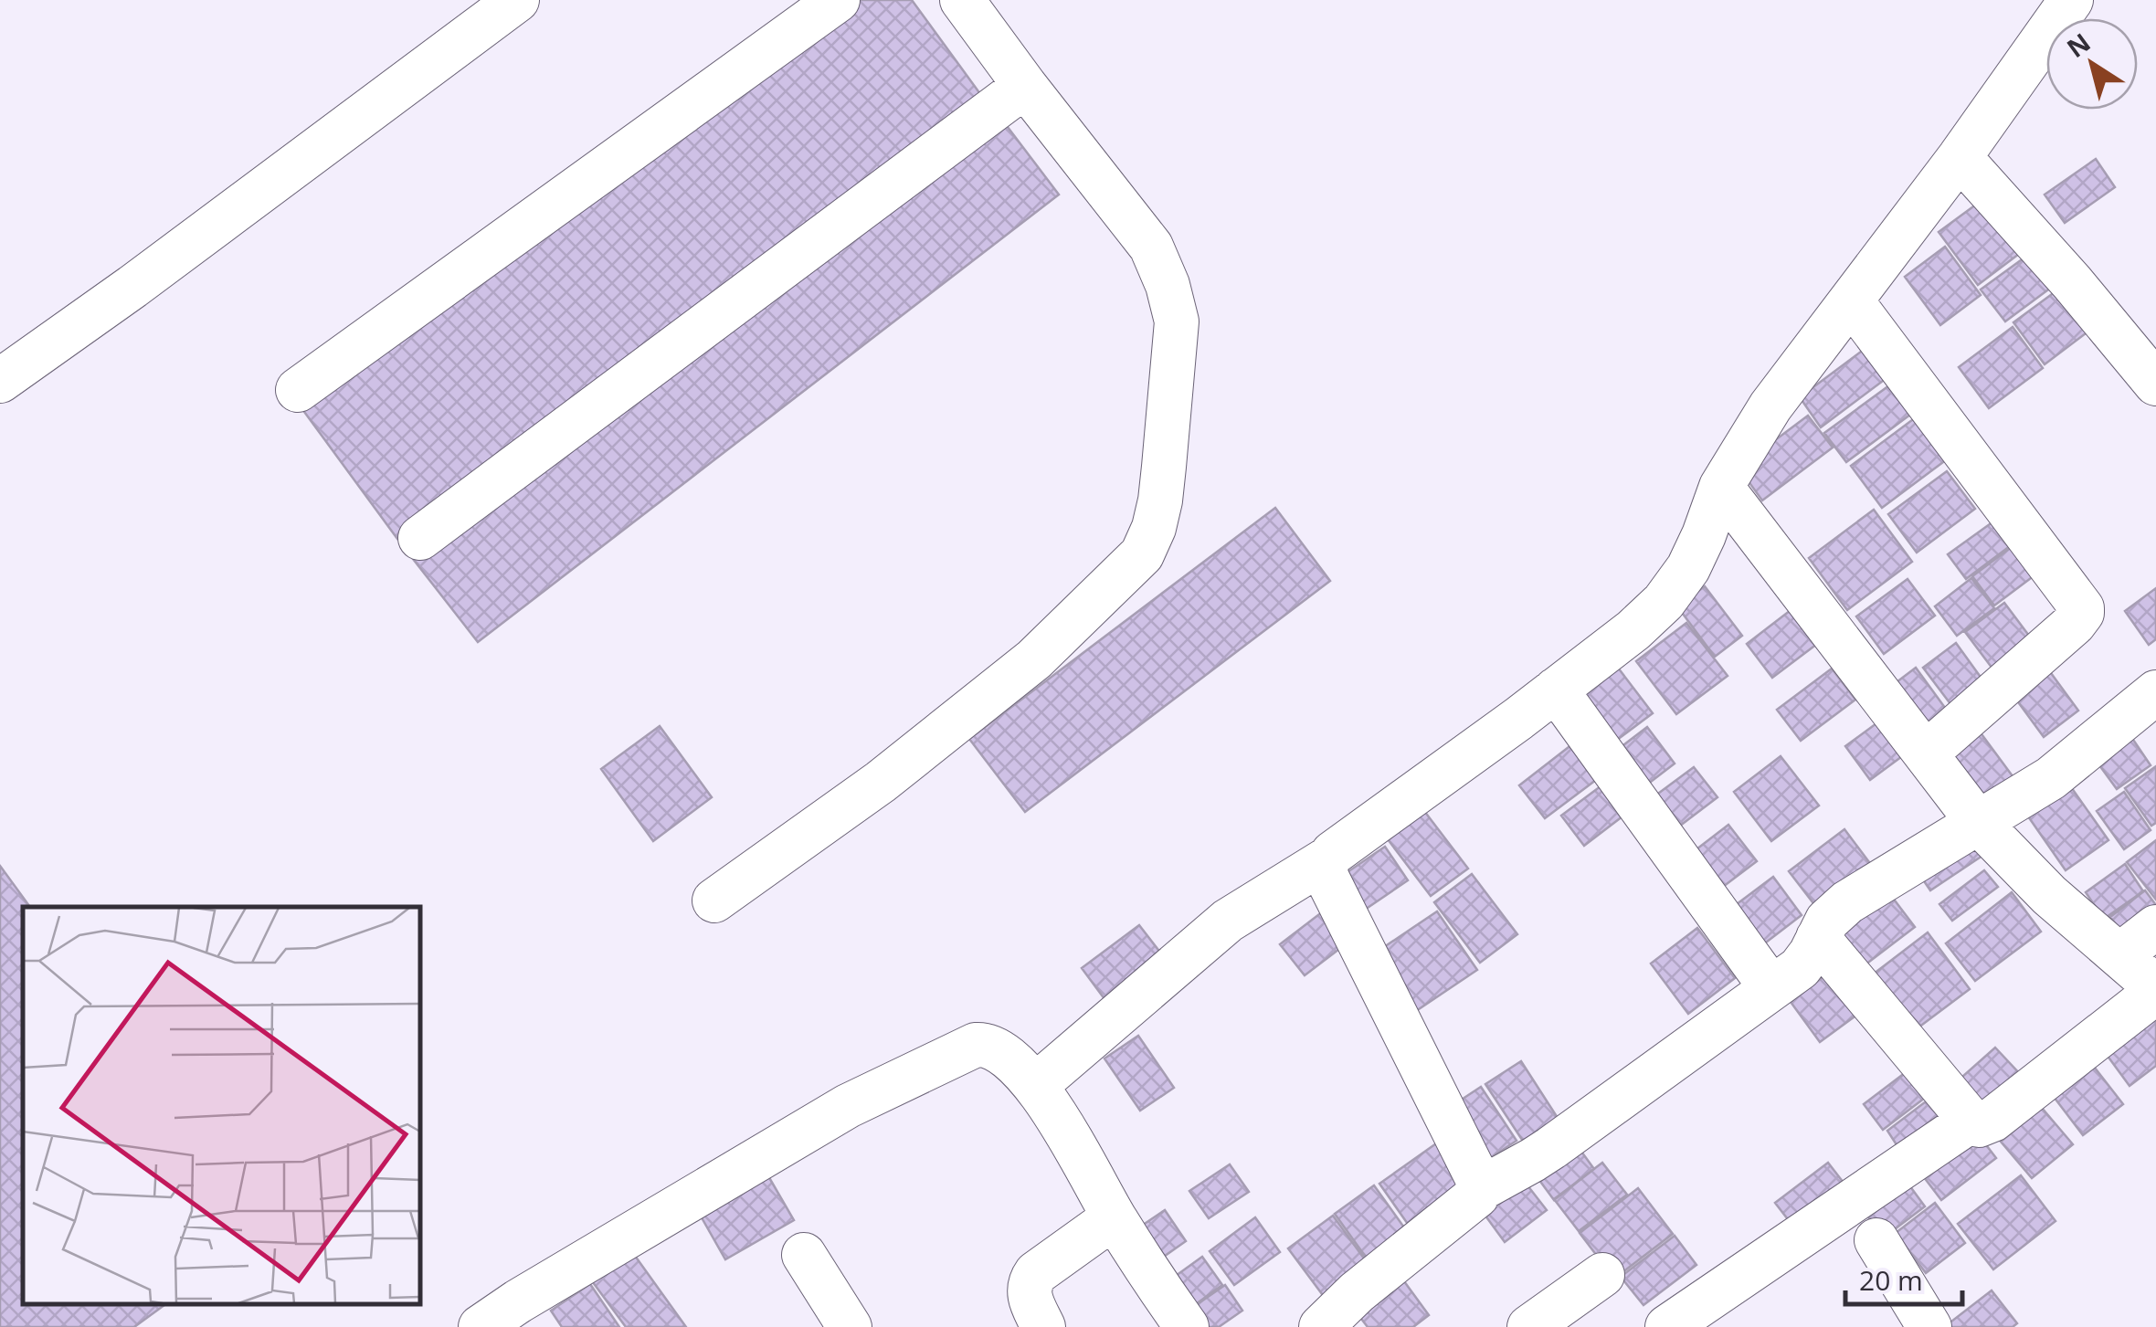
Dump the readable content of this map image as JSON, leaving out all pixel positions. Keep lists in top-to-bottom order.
{
  "scale_bar": "20 m",
  "north": "top left"
}
